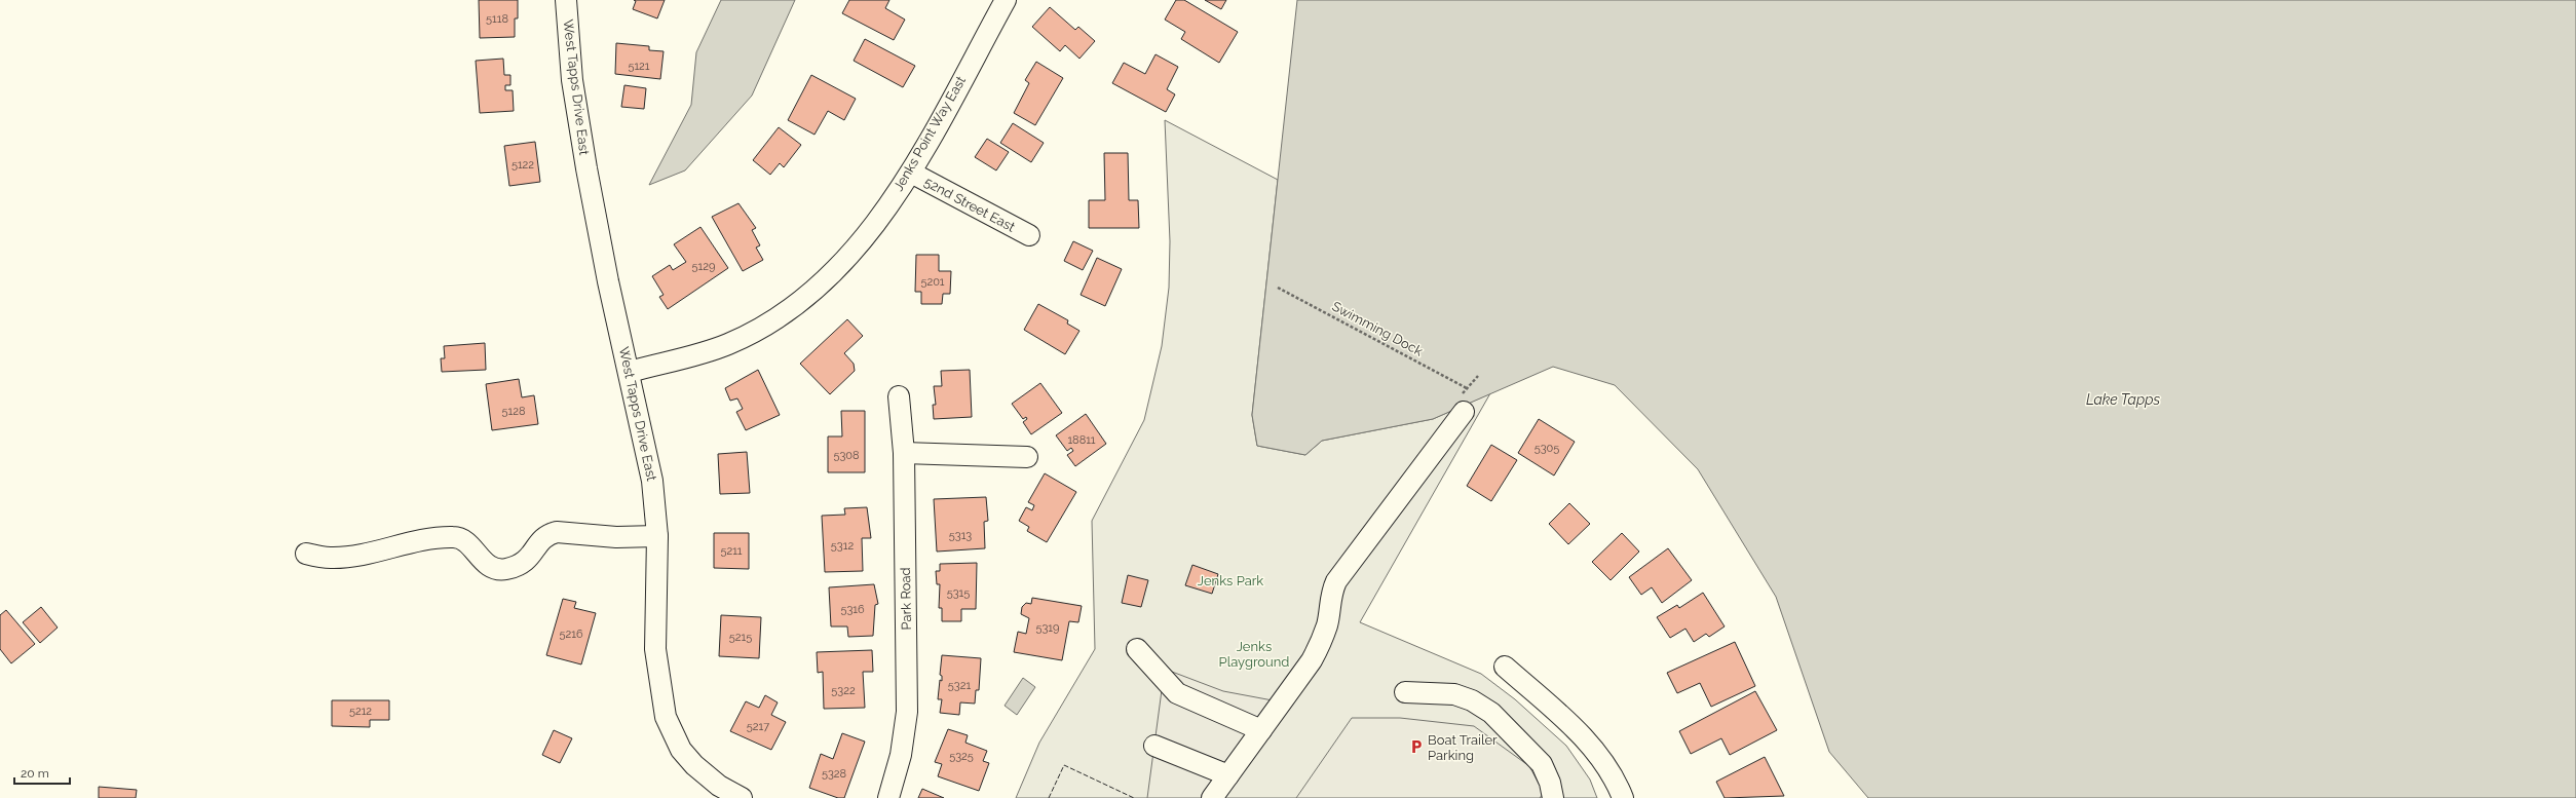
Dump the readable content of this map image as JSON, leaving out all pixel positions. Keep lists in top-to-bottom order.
{
  "streets": {
    "street": [
      "West Tapps Drive East",
      "Jenks Point Way East",
      "52nd Street East",
      "Park Road"
    ],
    "path": ["Swimming Dock"]
  },
  "crossings": [
    ["West Tapps Drive East", "Jenks Point Way East"],
    ["Jenks Point Way East", "52nd Street East"]
  ],
  "water": ["Lake Tapps"],
  "parks": ["Jenks Park", "Jenks Playground"],
  "places": {
    "parking": ["Boat Trailer Parking"]
  },
  "house_numbers": [
    "5118",
    "5121",
    "5122",
    "5129",
    "5201",
    "5128",
    "18811",
    "5305",
    "5308",
    "5313",
    "5312",
    "5211",
    "5315",
    "5316",
    "5319",
    "5216",
    "5215",
    "5321",
    "5322",
    "5212",
    "5217",
    "5325",
    "5328"
  ],
  "scale_bar": "20 m"
}
